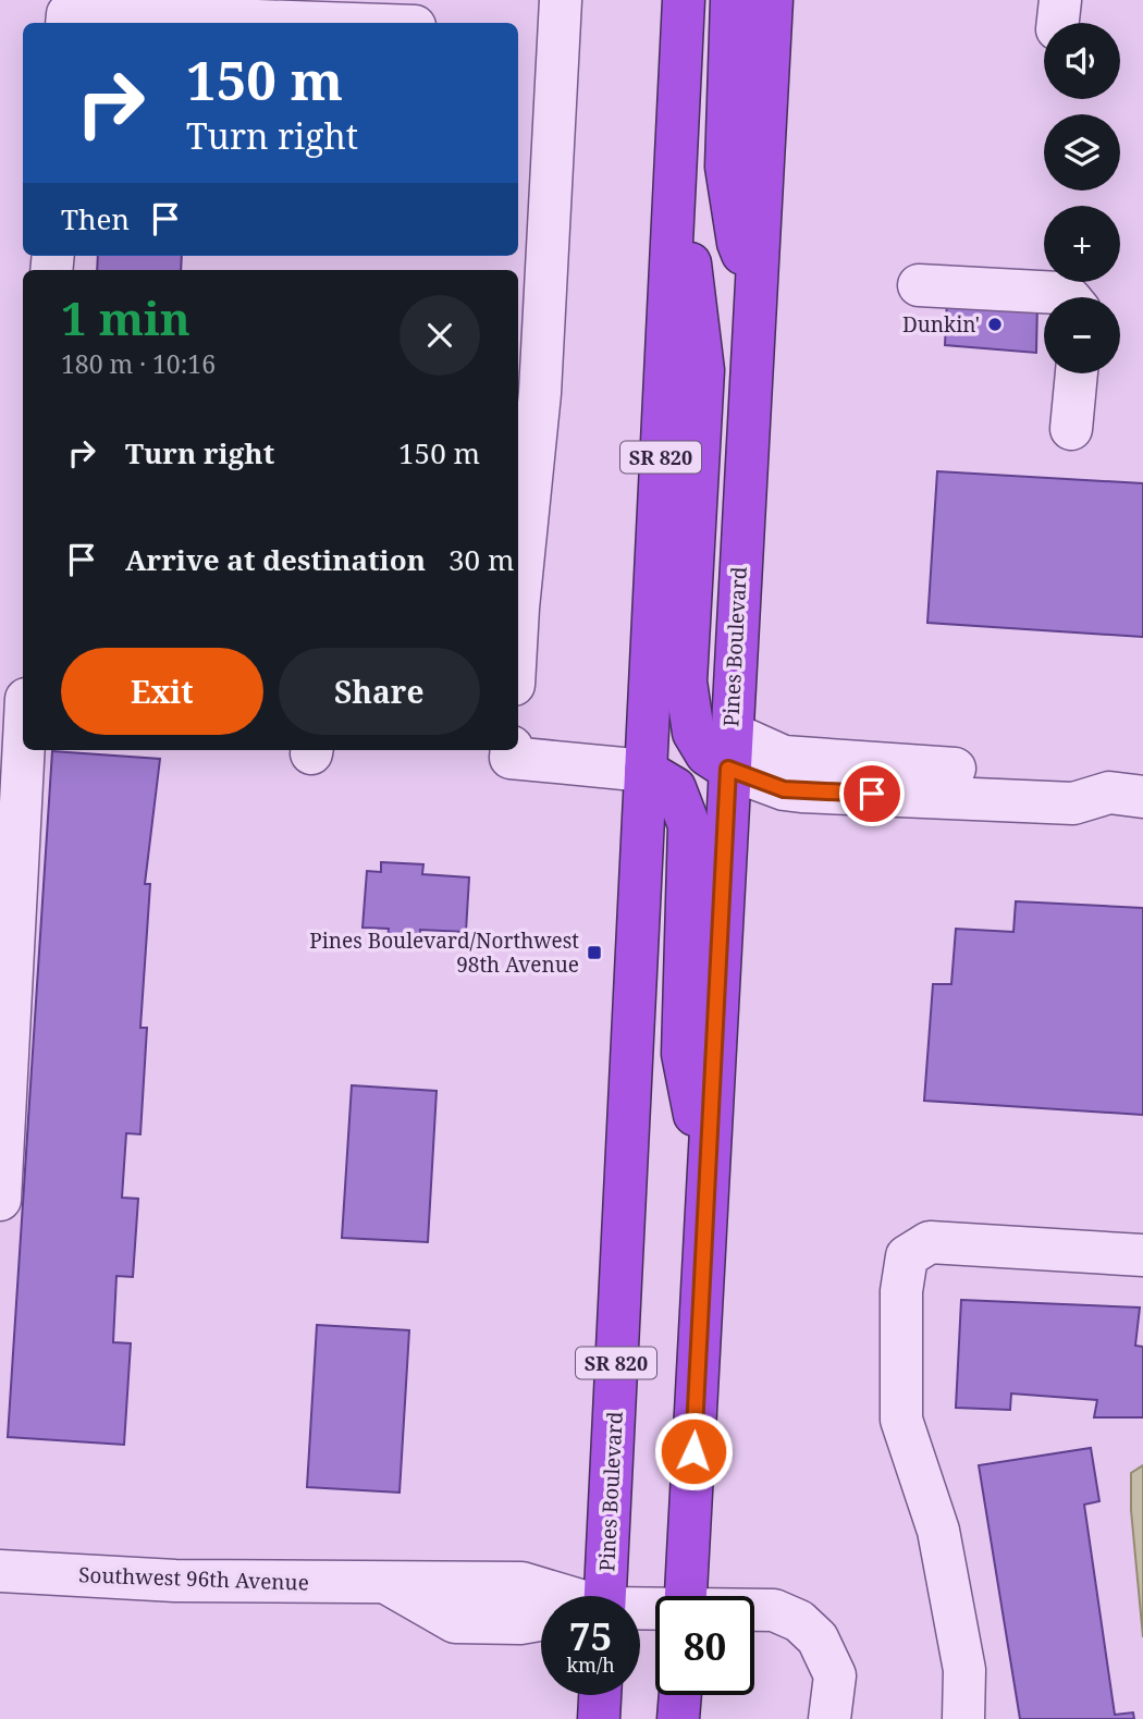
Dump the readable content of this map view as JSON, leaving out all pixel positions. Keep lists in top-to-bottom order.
{
  "streets": {
    "highway": ["SR 820", "Pines Boulevard"],
    "street": ["Southwest 96th Avenue"]
  },
  "places": {
    "other": ["Dunkin'"],
    "transit": ["Pines Boulevard/Northwest 98th Avenue"]
  },
  "page": {
    "map_buttons": ["+", "−"],
    "turn": ["150 m", "Turn right"],
    "then": "Then",
    "heading": ["1 min", "180 m · 10:16"],
    "list": [
      {
        "name": "Turn right",
        "value": "150 m"
      },
      {
        "name": "Arrive at destination",
        "value": "30 m"
      }
    ],
    "buttons": ["Exit", "Share"],
    "speed": "75 km/h",
    "limit": "80"
  }
}
